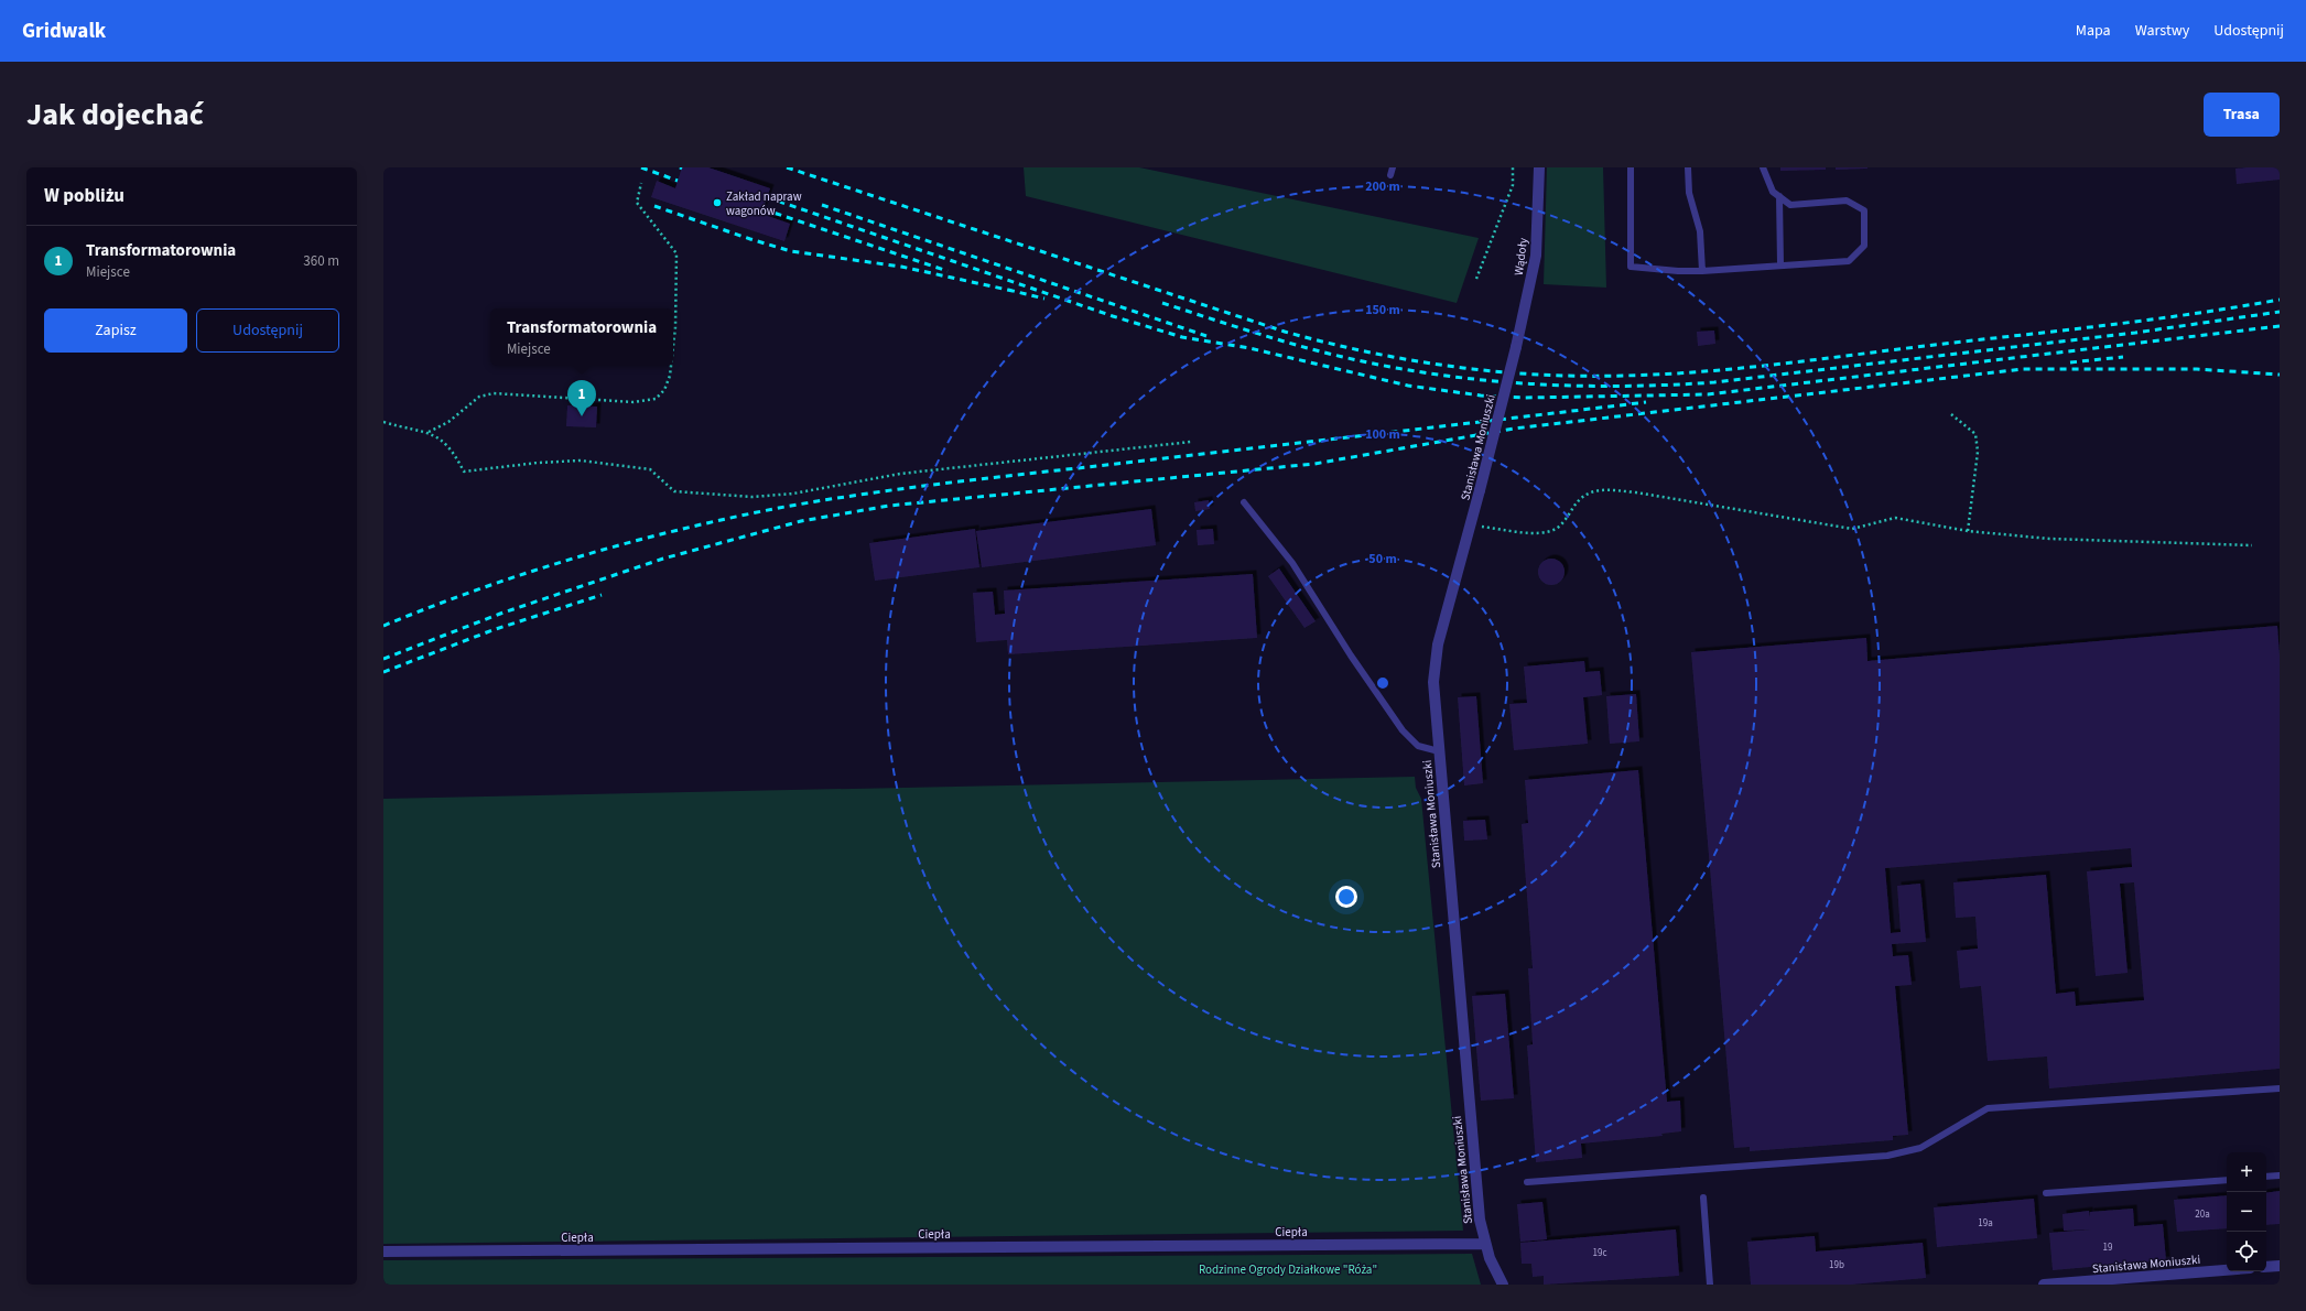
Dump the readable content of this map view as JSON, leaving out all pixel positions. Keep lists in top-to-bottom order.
{
  "streets": {
    "street": ["Wądoły", "Stanisława Moniuszki", "Ciepła"]
  },
  "crossings": [
    ["Wądoły", "Stanisława Moniuszki"],
    ["Stanisława Moniuszki", "Ciepła"]
  ],
  "parks": ["Rodzinne Ogrody Działkowe \"Róża\""],
  "places": ["Zakład napraw wagonów"],
  "house_numbers": [
    "20a",
    "19a",
    "19",
    "19c",
    "19b"
  ],
  "page": {
    "header": "Gridwalk",
    "nav": ["Mapa", "Warstwy", "Udostępnij"],
    "title": "Jak dojechać",
    "buttons": [
      "Trasa",
      ["Zapisz", "Udostępnij"]
    ],
    "heading": "W pobliżu",
    "list": [
      {
        "mark": "1",
        "name": "Transformatorownia",
        "note": "Miejsce",
        "value": "360 m"
      }
    ],
    "popup": ["Transformatorownia", "Miejsce"],
    "pins": "1",
    "map_buttons": ["+", "−"]
  },
  "rings": [
    "200 m",
    "150 m",
    "100 m",
    "50 m"
  ]
}
